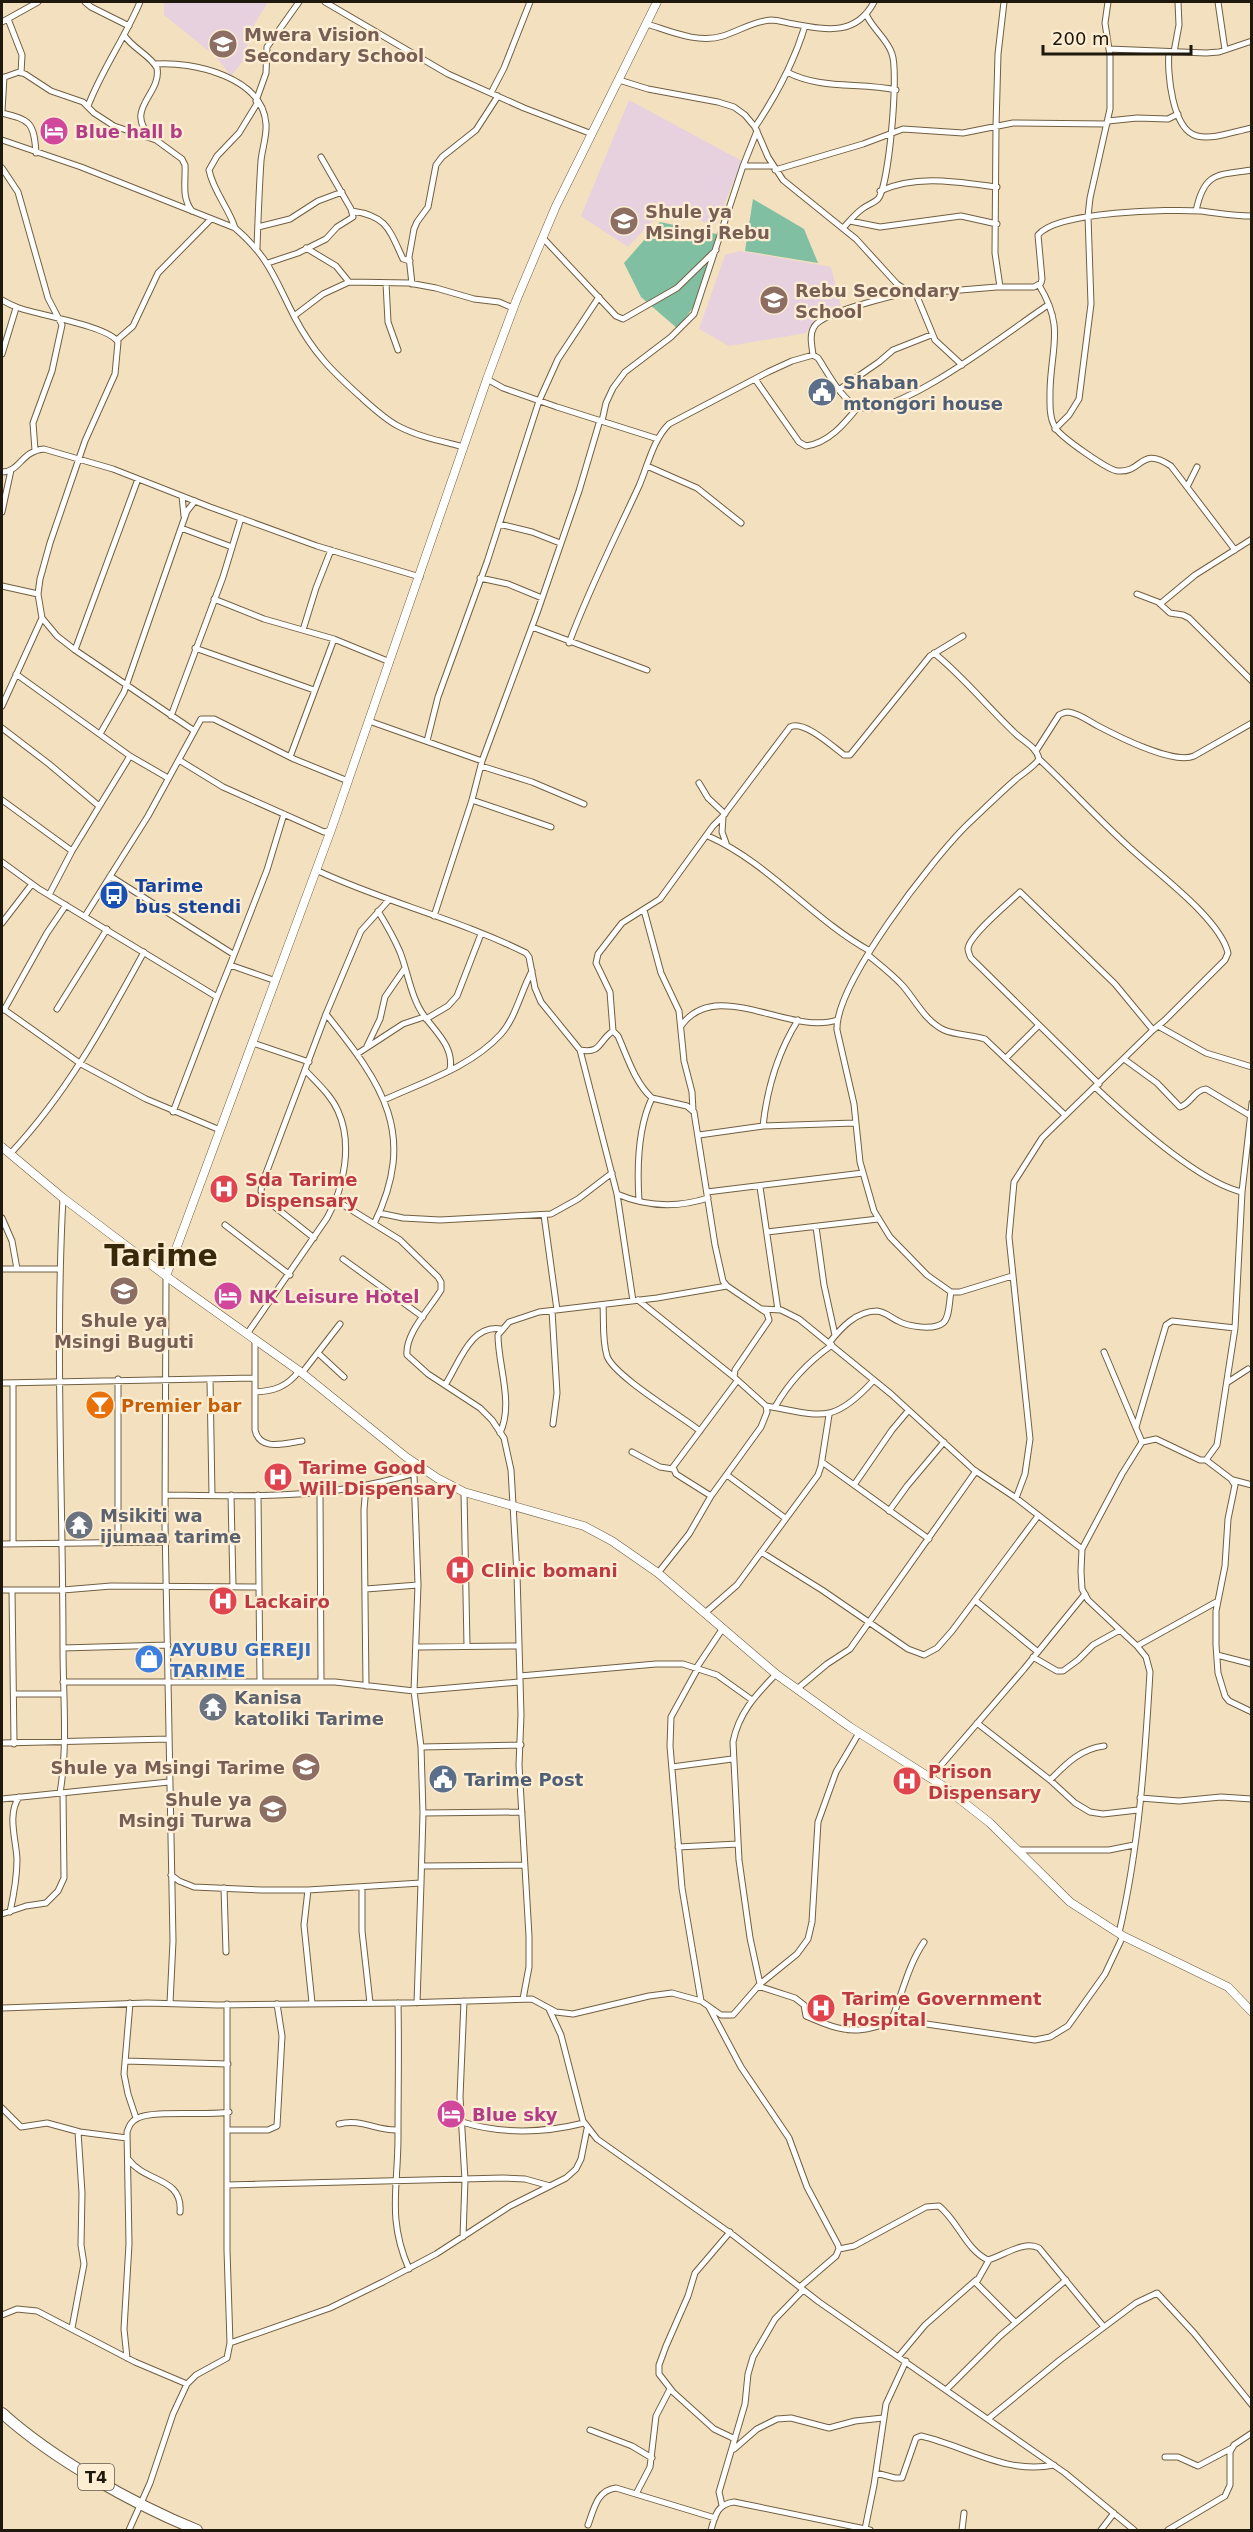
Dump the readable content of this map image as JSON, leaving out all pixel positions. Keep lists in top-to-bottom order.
{
  "streets": {
    "highway": ["T4"]
  },
  "districts": ["Tarime"],
  "places": {
    "school or university": [
      "Mwera Vision Secondary School",
      "Shule ya Msingi Rebu",
      "Rebu Secondary School",
      "Shule ya Msingi Buguti",
      "Shule ya Msingi Tarime",
      "Shule ya Msingi Turwa"
    ],
    "hotel": ["Blue hall b", "NK Leisure Hotel", "Blue sky"],
    "public building": ["Shaban mtongori house", "Tarime Post"],
    "bus stop": ["Tarime bus stendi"],
    "hospital": [
      "Sda Tarime Dispensary",
      "Tarime Good Will Dispensary",
      "Clinic bomani",
      "Lackairo",
      "Prison Dispensary",
      "Tarime Government Hospital"
    ],
    "bar": ["Premier bar"],
    "temple": ["Msikiti wa ijumaa tarime", "Kanisa katoliki Tarime"],
    "shop": ["AYUBU GEREJI TARIME"]
  },
  "scale_bar": "200 m"
}
